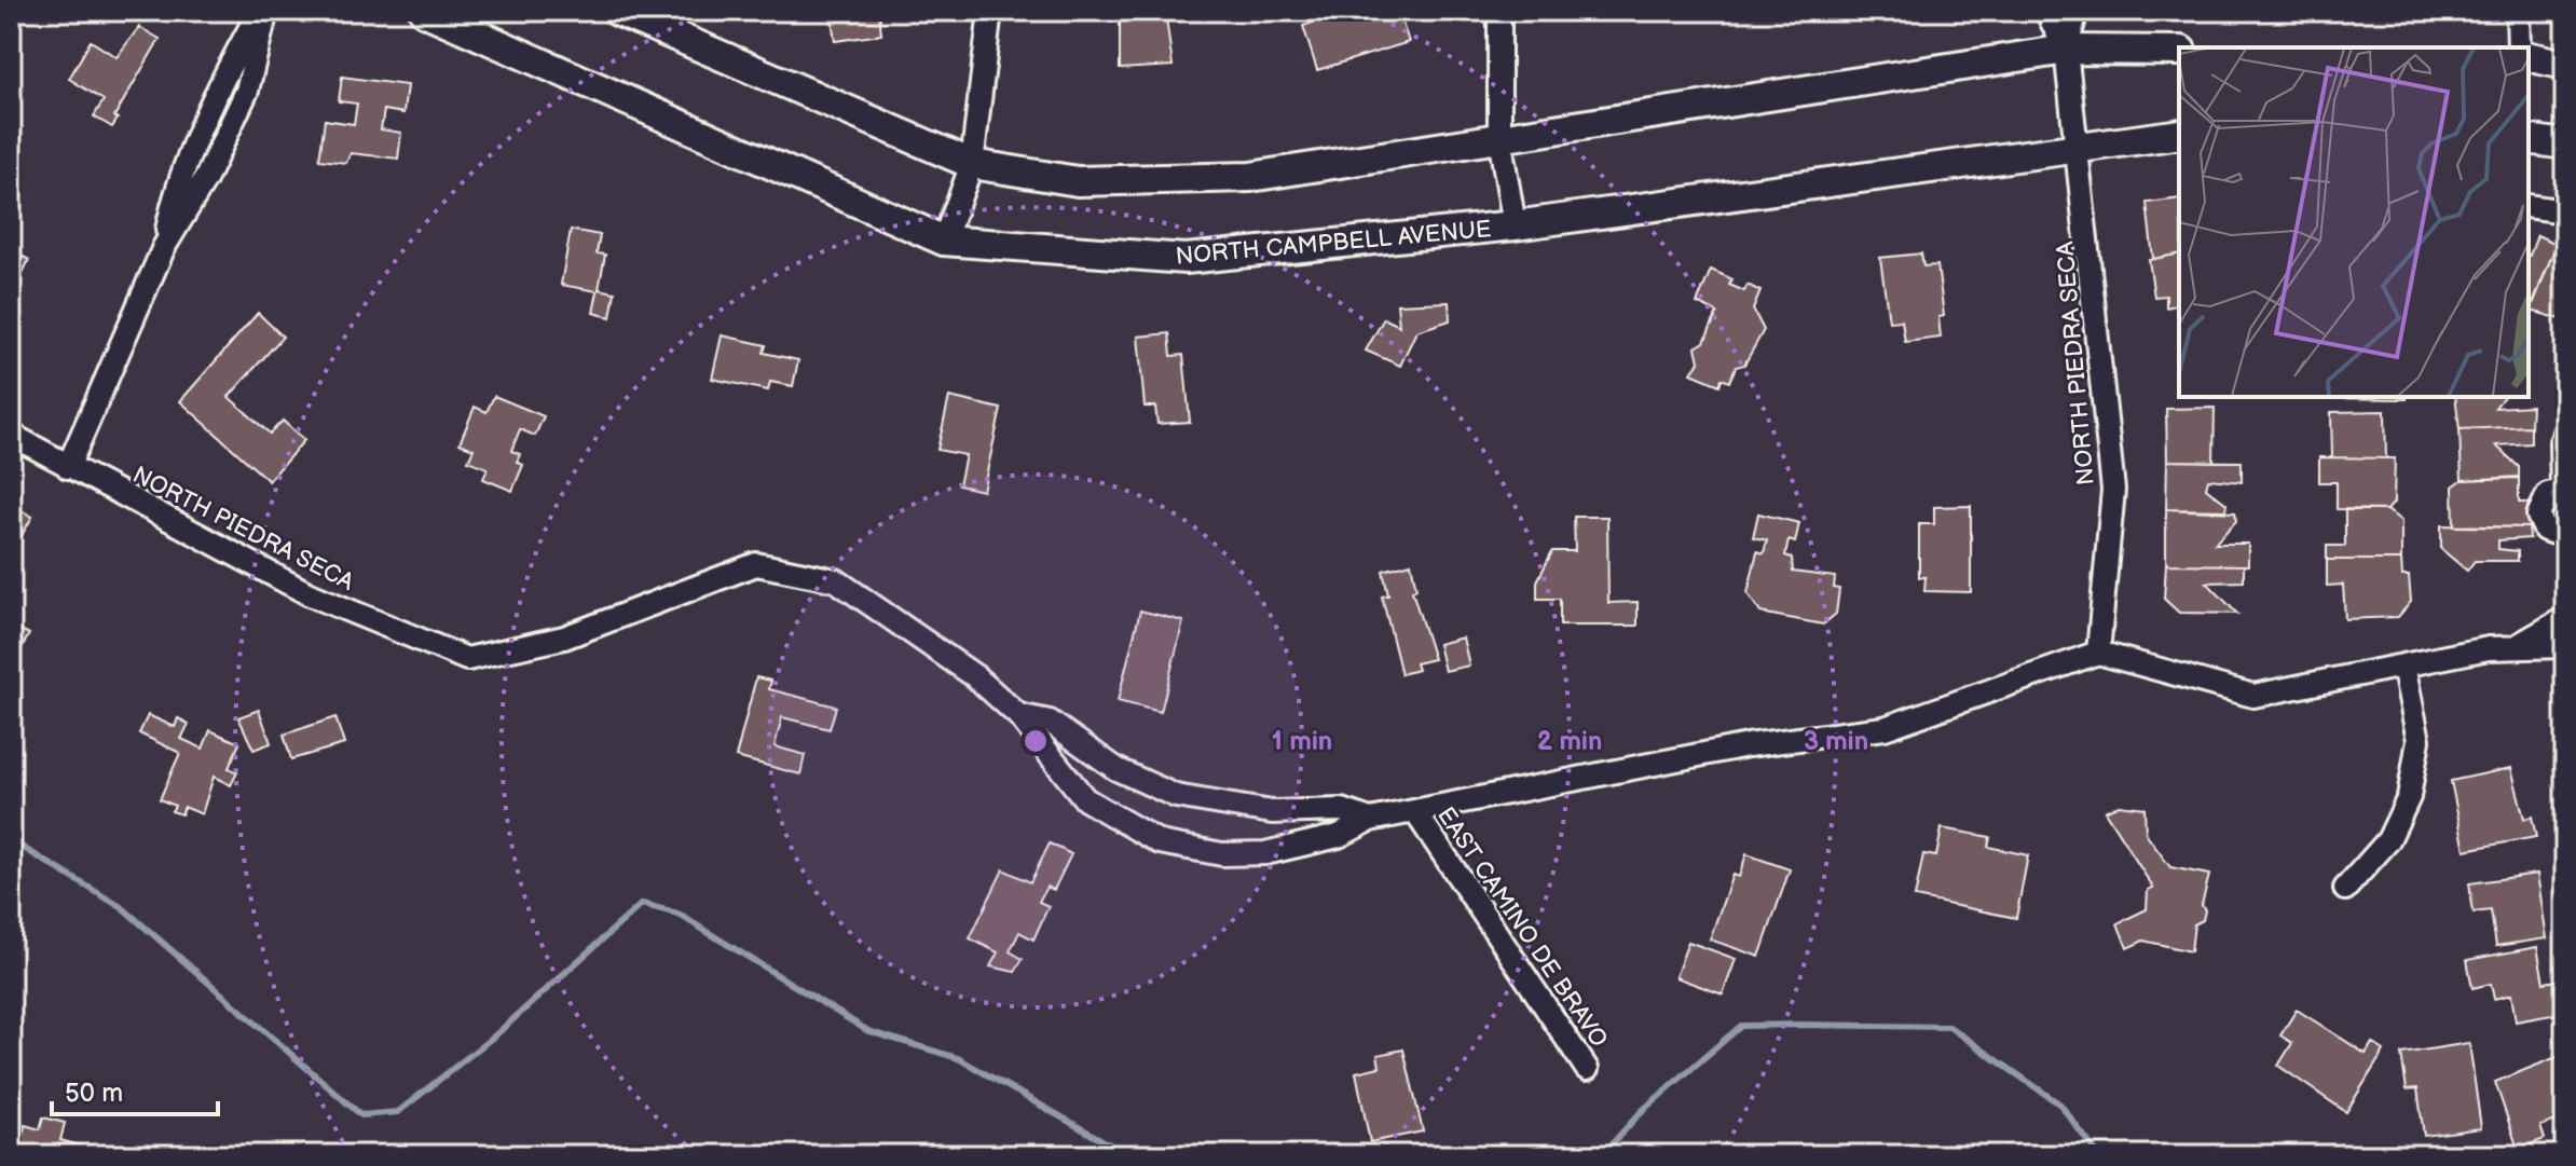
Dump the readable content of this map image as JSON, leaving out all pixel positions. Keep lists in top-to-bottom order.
{
  "streets": {
    "main road": ["NORTH CAMPBELL AVENUE"],
    "street": ["NORTH PIEDRA SECA", "EAST CAMINO DE BRAVO"]
  },
  "crossings": [
    ["NORTH CAMPBELL AVENUE", "NORTH PIEDRA SECA"],
    ["NORTH PIEDRA SECA", "EAST CAMINO DE BRAVO"]
  ],
  "scale_bar": "50 m",
  "rings": ["1 min", "2 min", "3 min"]
}
